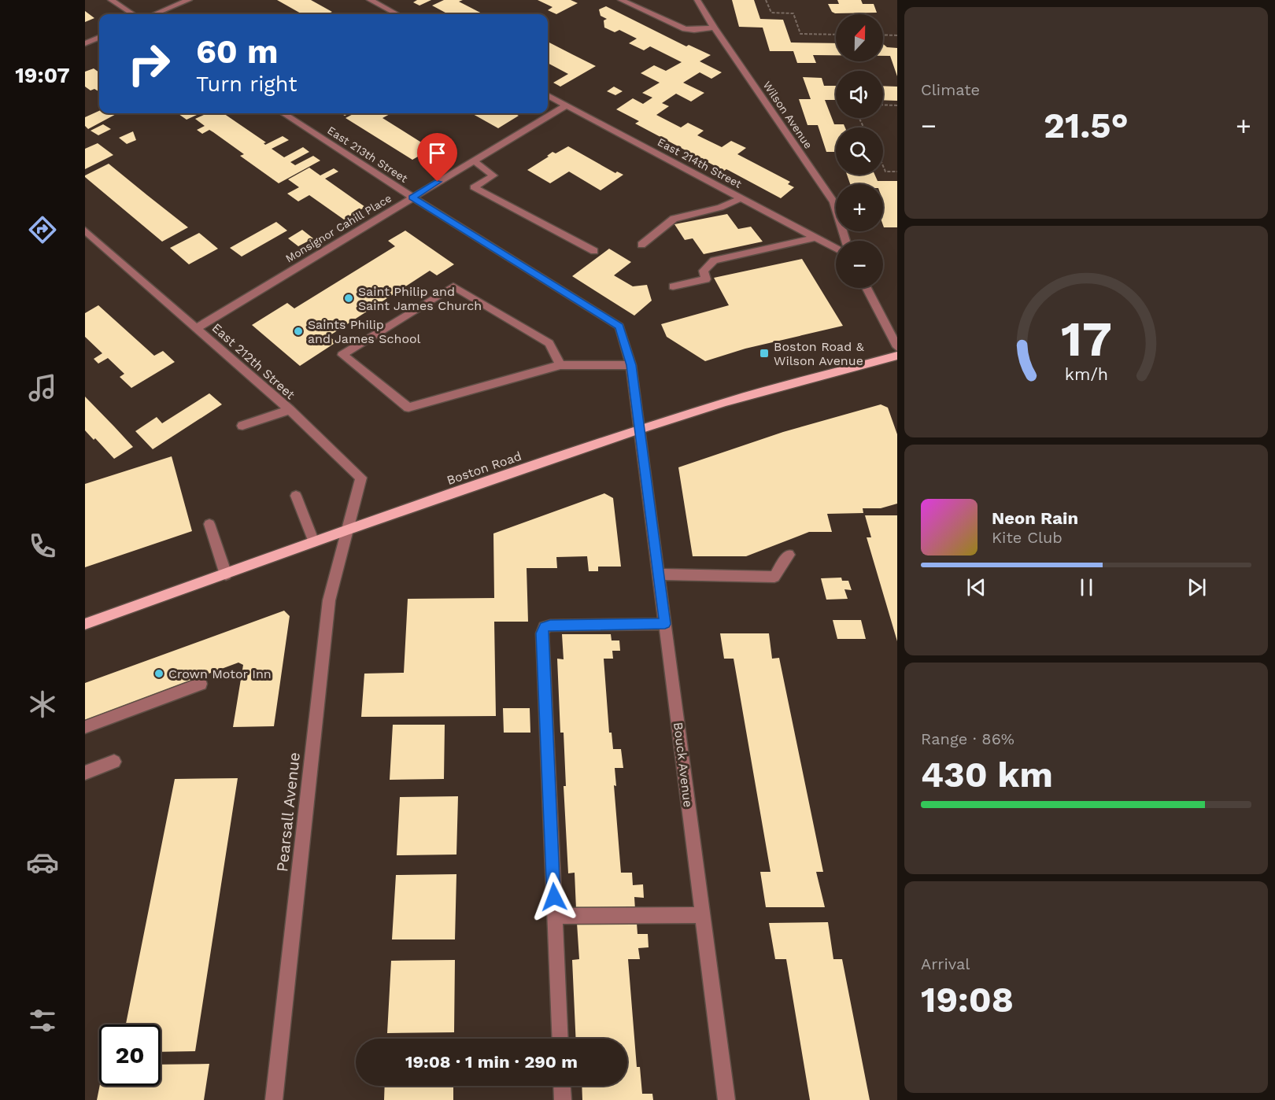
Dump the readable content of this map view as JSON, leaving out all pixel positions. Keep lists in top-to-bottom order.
{
  "streets": {
    "main road": ["Boston Road"],
    "street": [
      "Wilson Avenue",
      "East 213th Street",
      "East 214th Street",
      "Monsignor Cahill Place",
      "East 212th Street",
      "Bouck Avenue",
      "Pearsall Avenue"
    ]
  },
  "crossings": [
    ["East 213th Street", "Monsignor Cahill Place"],
    ["East 213th Street", "Boston Road"],
    ["East 213th Street", "Bouck Avenue"],
    ["East 214th Street", "Monsignor Cahill Place"],
    ["Monsignor Cahill Place", "East 212th Street"],
    ["East 212th Street", "Boston Road"],
    ["East 212th Street", "Pearsall Avenue"],
    ["Boston Road", "Bouck Avenue"],
    ["Boston Road", "Pearsall Avenue"]
  ],
  "places": {
    "other": ["Saint Philip and Saint James Church", "Saints Philip and James School", "Crown Motor Inn"],
    "transit": ["Boston Road & Wilson Avenue"]
  },
  "north": "top",
  "page": {
    "tabs": "19:07",
    "tile": [
      "Climate",
      ["Range · 86%", "430 km"],
      ["Arrival", "19:08"]
    ],
    "map_buttons": ["+", "−"],
    "turn": ["60 m", "Turn right"],
    "heat": ["−", "21.5°", "+"],
    "song": ["Neon Rain", "Kite Club"],
    "limit": "20",
    "trip": "19:08 · 1 min · 290 m",
    "gauge": ["17", "km/h"]
  }
}
